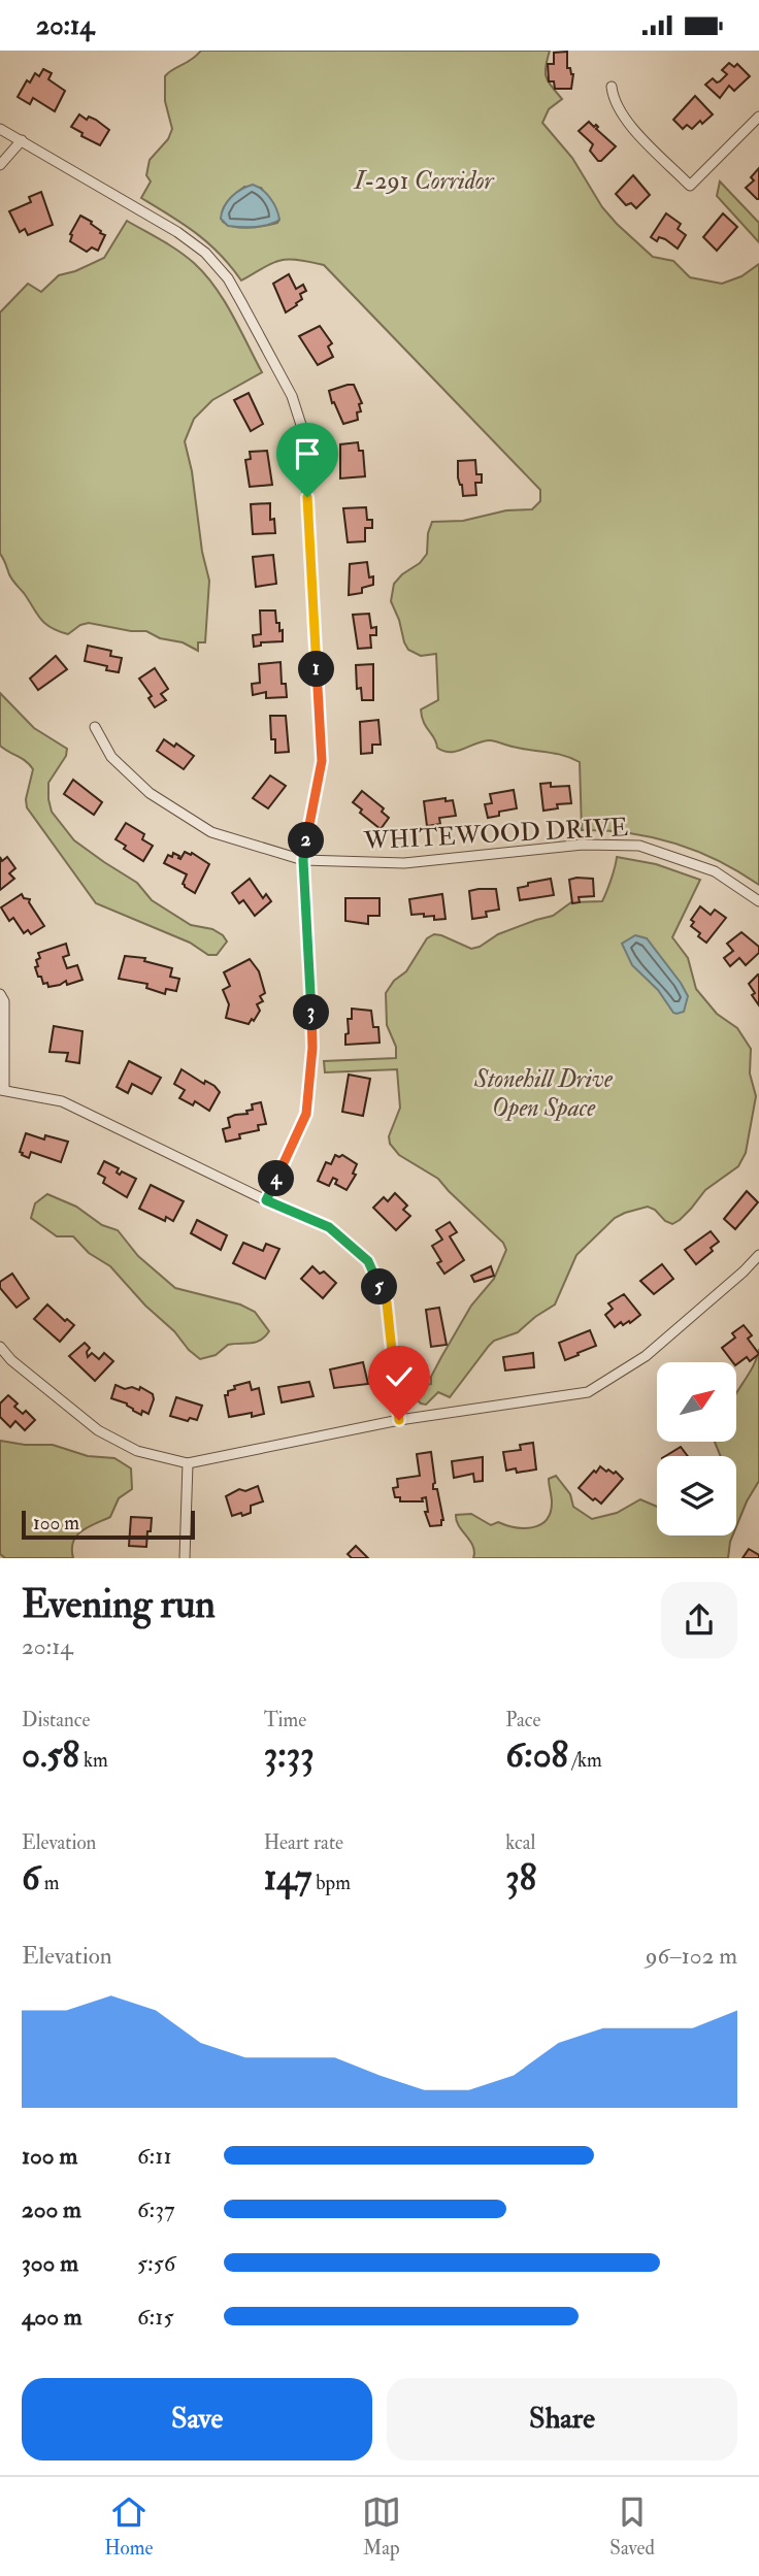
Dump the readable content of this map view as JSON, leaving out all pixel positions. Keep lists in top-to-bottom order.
{
  "streets": {
    "street": ["WHITEWOOD DRIVE"]
  },
  "parks": ["I-291 Corridor", "Stonehill Drive Open Space"],
  "scale_bar": "100 m",
  "north": "top right",
  "page": {
    "status": "20:14",
    "pins": [
      "1",
      "2",
      "3",
      "4",
      "5"
    ],
    "scale": "100 m",
    "heading": ["Evening run", "20:14"],
    "stats": [
      ["Distance", "0.58 km"],
      ["Time", "3:33"],
      ["Pace", "6:08 /km"],
      ["Elevation", "6 m"],
      ["Heart rate", "147 bpm"],
      ["kcal", "38"]
    ],
    "chart": ["Elevation", "96–102 m"],
    "list": [
      {
        "name": "100 m",
        "note": "6:11"
      },
      {
        "name": "200 m",
        "note": "6:37"
      },
      {
        "name": "300 m",
        "note": "5:56"
      },
      {
        "name": "400 m",
        "note": "6:15"
      }
    ],
    "buttons": ["Save", "Share"],
    "tabs": ["Home", "Map", "Saved"]
  }
}
